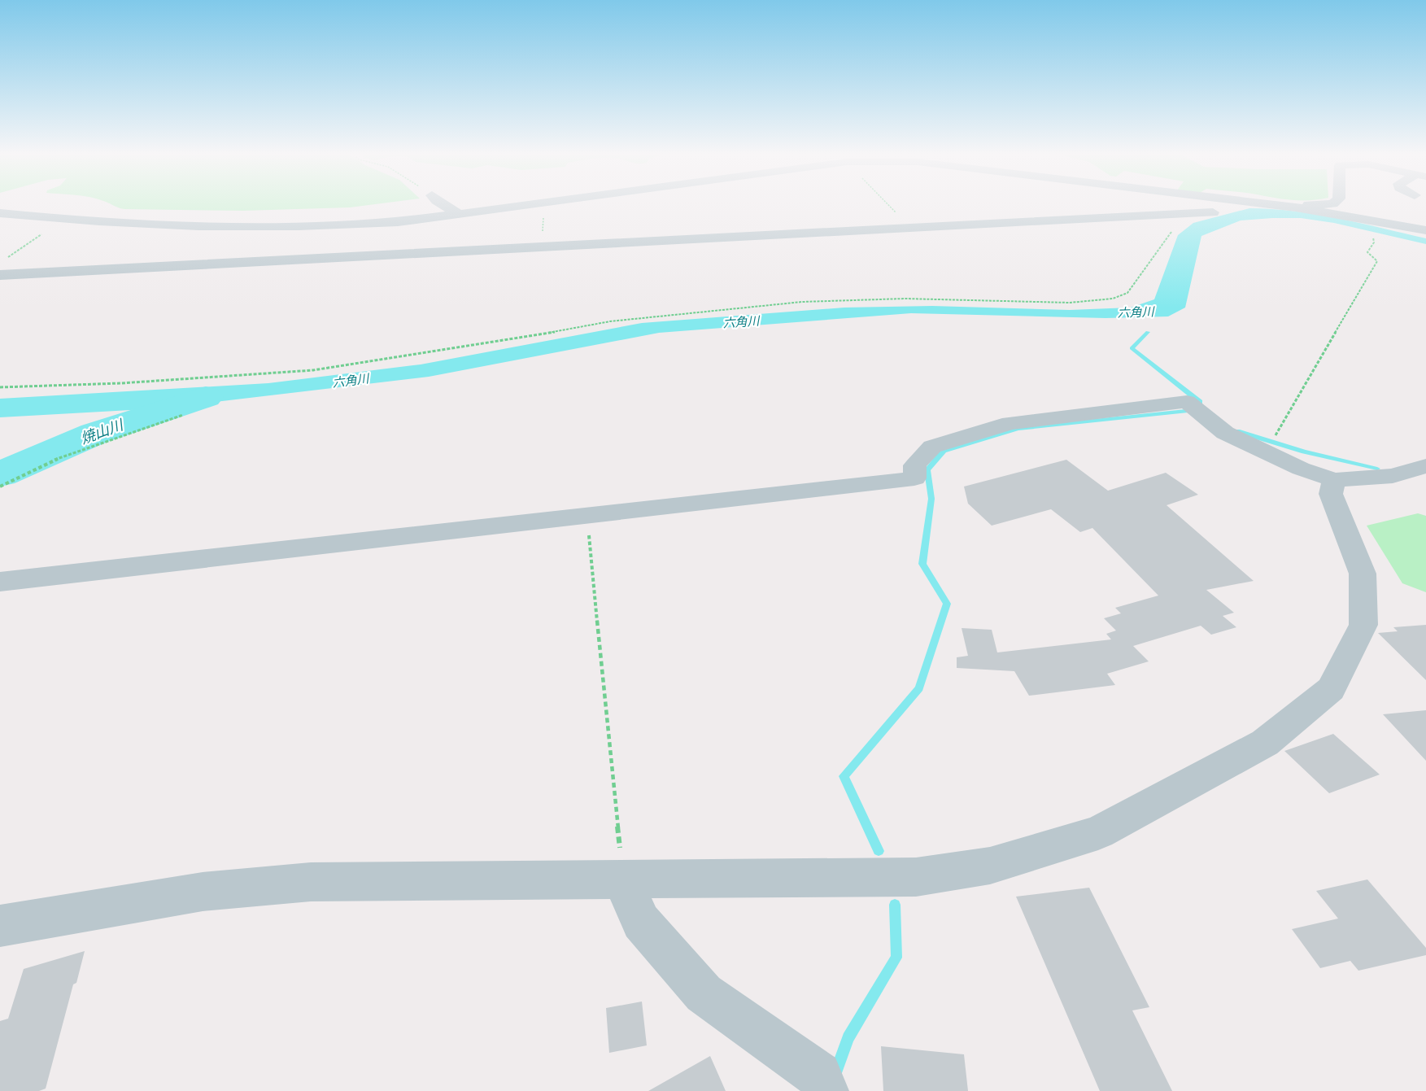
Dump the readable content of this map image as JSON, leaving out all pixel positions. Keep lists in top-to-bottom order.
{
  "water": ["六角川", "焼山川"]
}
